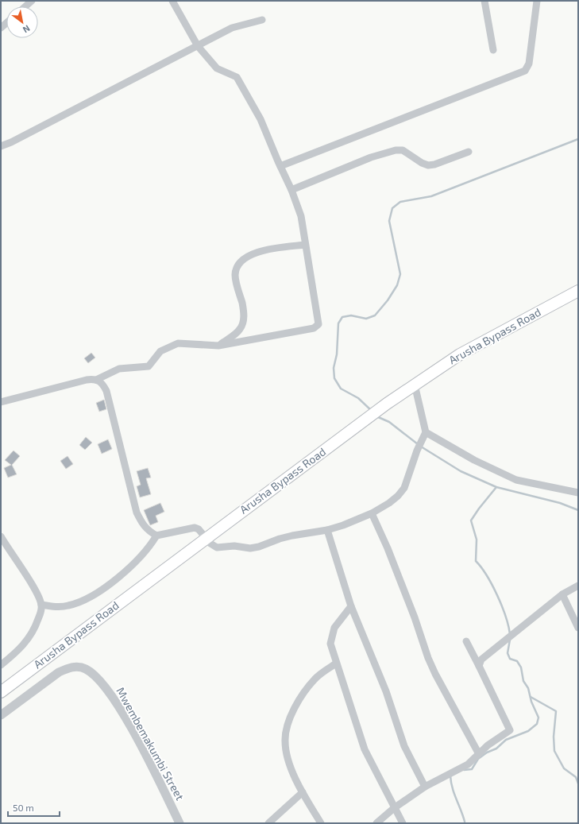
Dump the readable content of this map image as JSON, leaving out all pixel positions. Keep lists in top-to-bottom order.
{
  "streets": {
    "main road": ["Arusha Bypass Road"],
    "street": ["Mwembemakumbi Street"]
  },
  "scale_bar": "50 m",
  "north": "bottom right"
}
